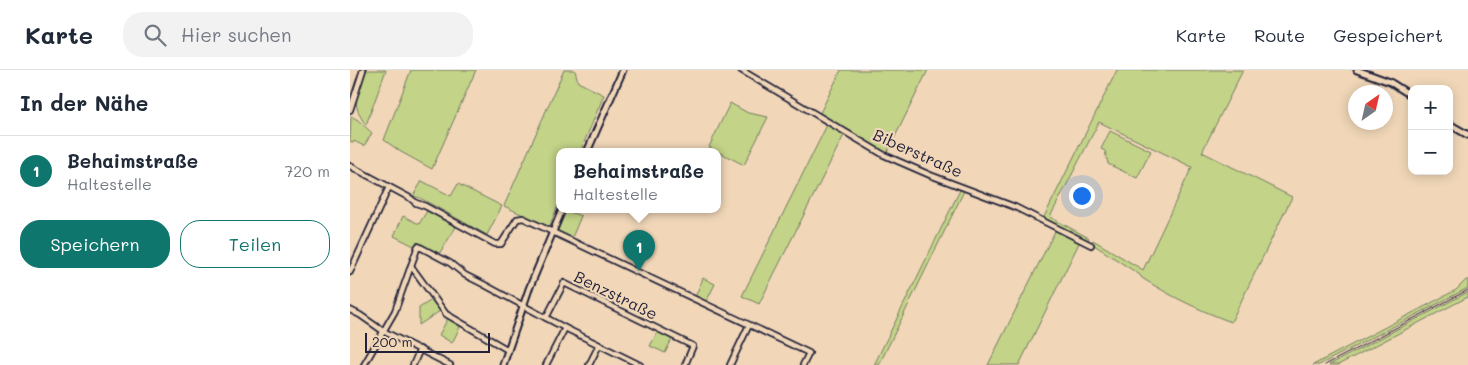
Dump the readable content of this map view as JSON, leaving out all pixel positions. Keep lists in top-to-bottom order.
{
  "streets": {
    "street": ["Biberstraße", "Benzstraße"]
  },
  "scale_bar": "200 m",
  "north": "top right",
  "page": {
    "header": "Karte",
    "search": "Hier suchen",
    "nav": ["Karte", "Route", "Gespeichert"],
    "heading": "In der Nähe",
    "map_buttons": ["+", "−"],
    "list": [
      {
        "mark": "1",
        "name": "Behaimstraße",
        "note": "Haltestelle",
        "value": "720 m"
      }
    ],
    "popup": ["Behaimstraße", "Haltestelle"],
    "buttons": ["Speichern", "Teilen"],
    "pins": "1",
    "scale": "200 m"
  }
}
